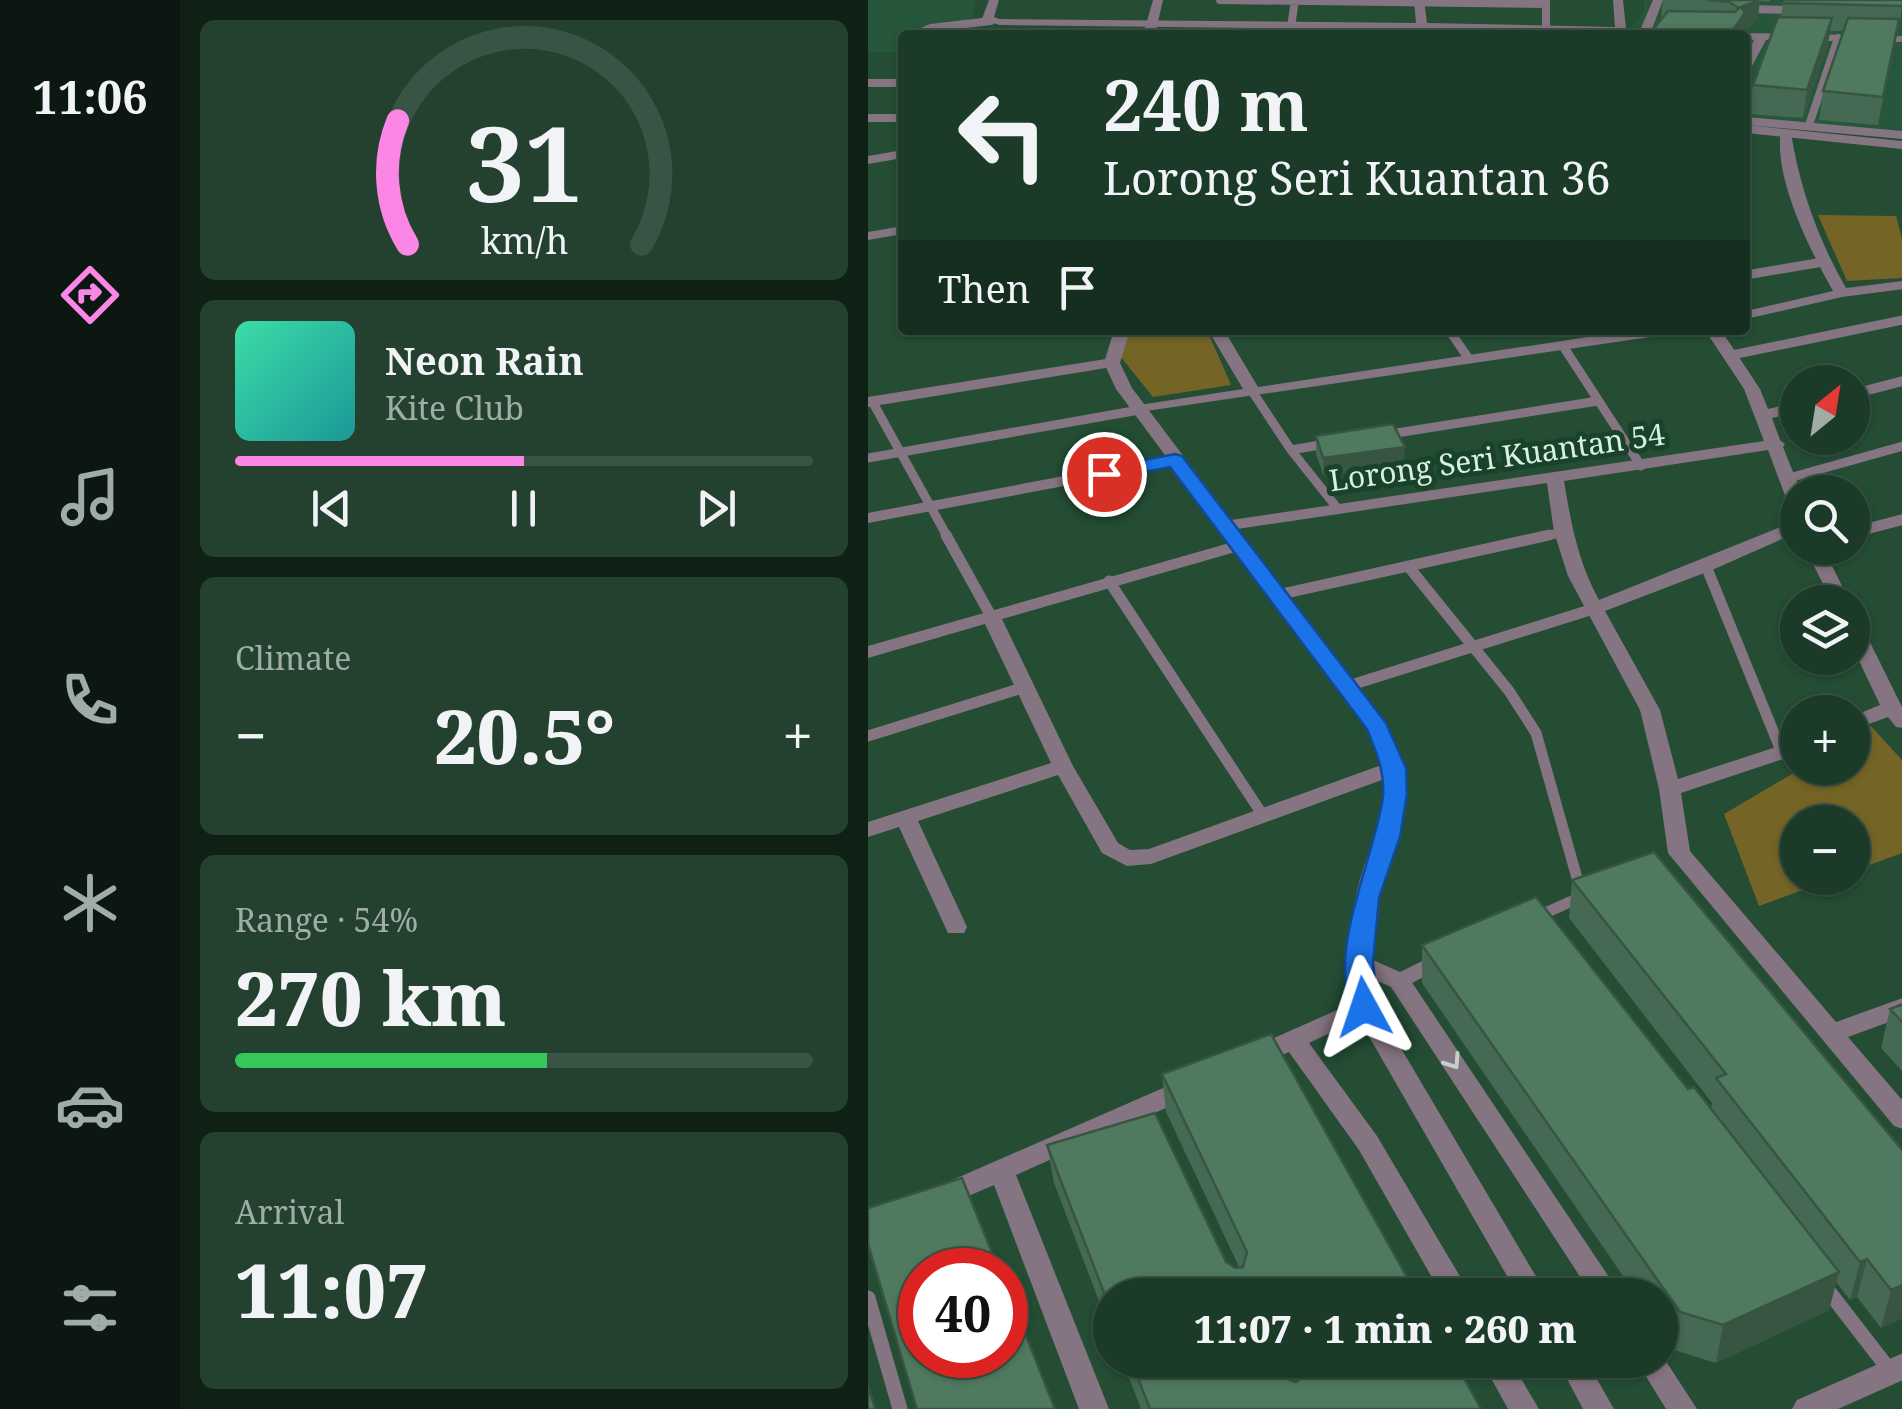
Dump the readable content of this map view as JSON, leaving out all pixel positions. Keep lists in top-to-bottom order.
{
  "streets": {
    "street": ["Lorong Seri Kuantan 54"]
  },
  "north": "top right",
  "page": {
    "tabs": "11:06",
    "turn": ["240 m", "Lorong Seri Kuantan 36"],
    "then": "Then",
    "song": ["Neon Rain", "Kite Club"],
    "map_buttons": ["+", "−"],
    "tile": [
      "Climate",
      ["Range · 54%", "270 km"],
      ["Arrival", "11:07"]
    ],
    "heat": ["−", "20.5°", "+"],
    "limit": "40",
    "trip": "11:07 · 1 min · 260 m",
    "gauge": ["31", "km/h"]
  }
}
